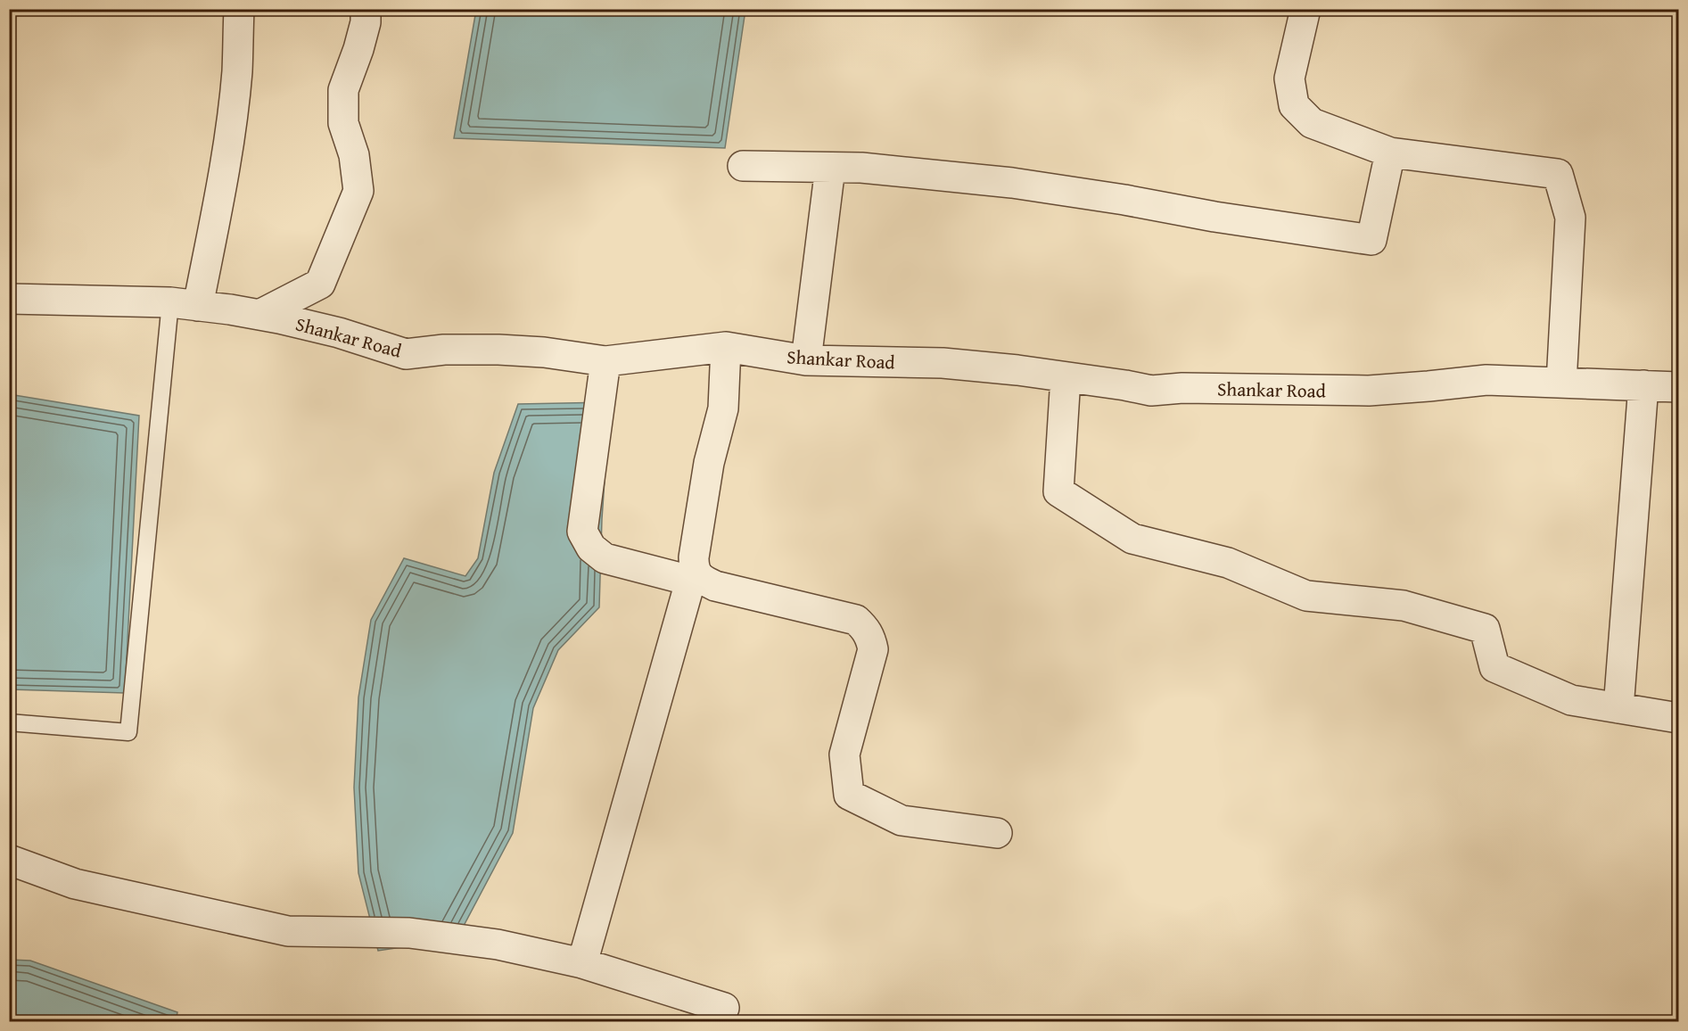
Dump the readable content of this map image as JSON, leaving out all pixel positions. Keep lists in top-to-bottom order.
{
  "streets": {
    "street": ["Shankar Road"]
  }
}
